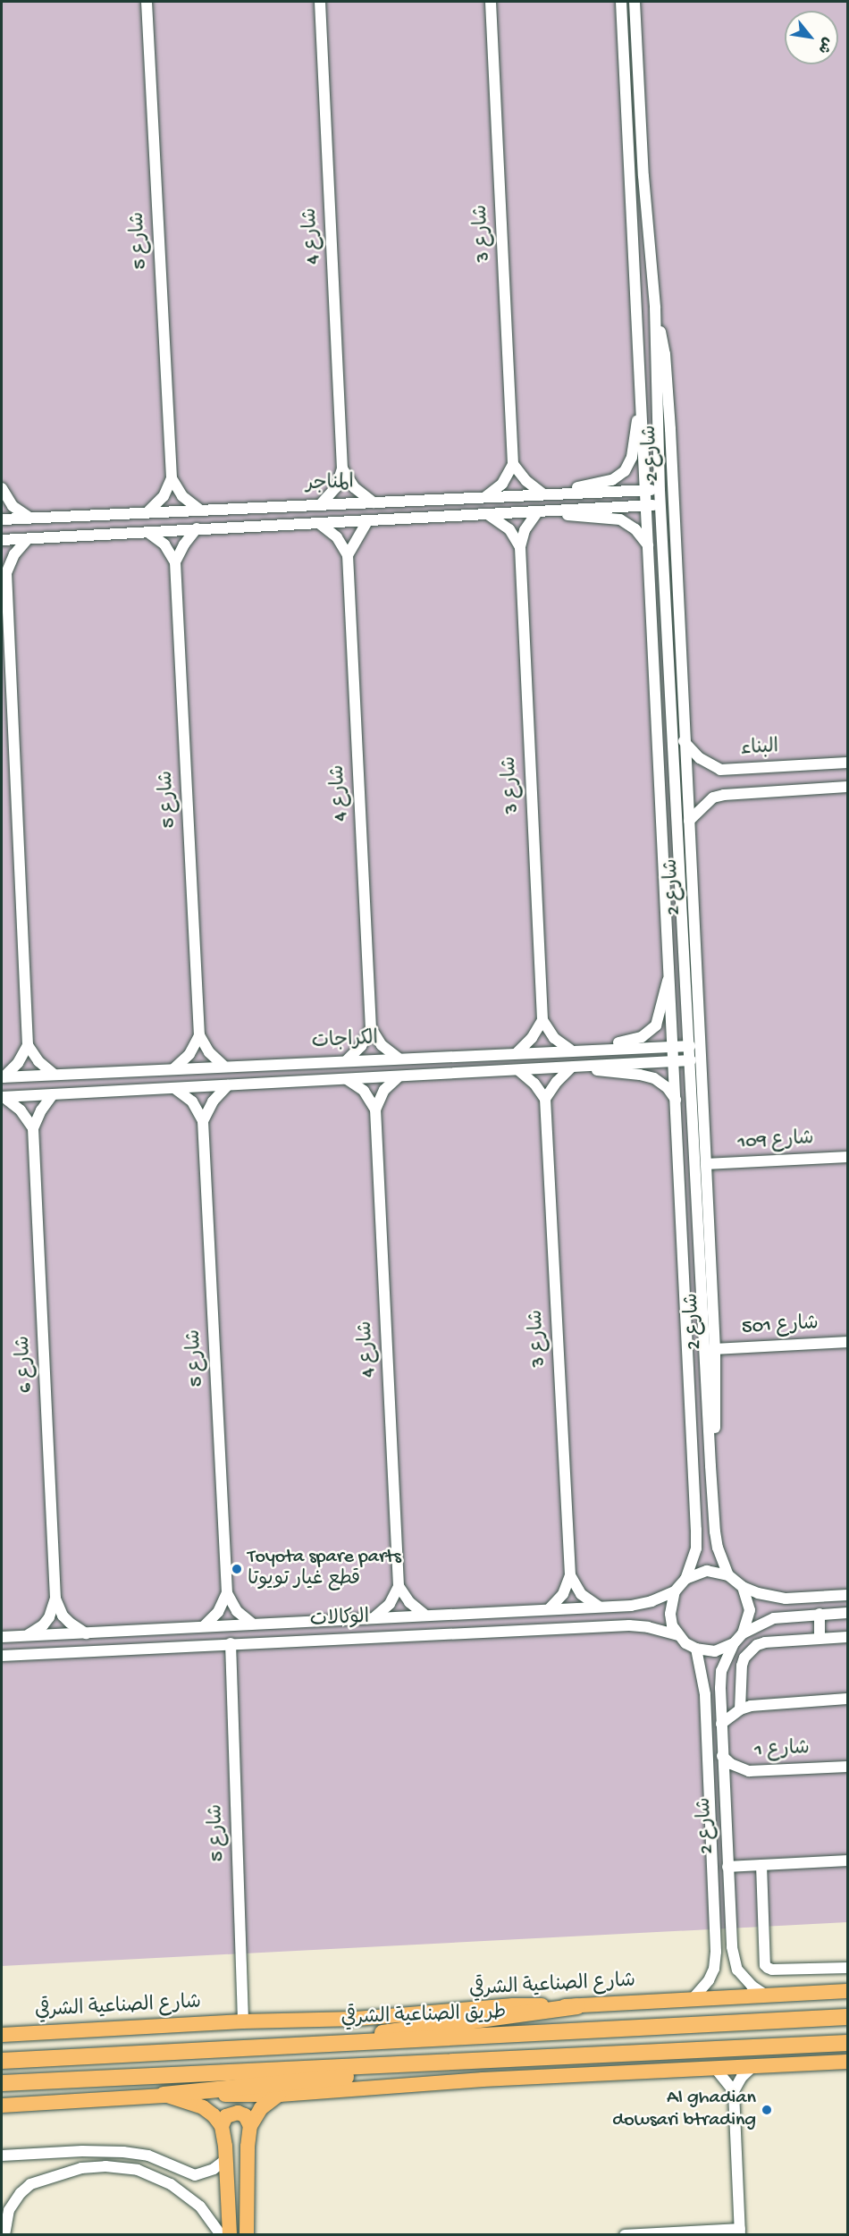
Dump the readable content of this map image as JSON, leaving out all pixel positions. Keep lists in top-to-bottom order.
{
  "streets": {
    "highway": ["طريق الصناعية الشرقي"],
    "main road": ["شارع الصناعية الشرقي"],
    "street": [
      "شارع 3",
      "شارع 4",
      "شارع 5",
      "شارع 2",
      "المناجر",
      "البناء",
      "الكراجات",
      "شارع 109",
      "شارع 501",
      "شارع 6",
      "الوكالات",
      "شارع 1"
    ]
  },
  "crossings": [
    ["شارع 3", "المناجر"],
    ["شارع 3", "الوكالات"],
    ["شارع 4", "المناجر"],
    ["شارع 5", "الكراجات"],
    ["شارع 5", "الوكالات"],
    ["شارع 5", "شارع الصناعية الشرقي"],
    ["شارع 2", "المناجر"],
    ["شارع 2", "البناء"],
    ["شارع 2", "الكراجات"],
    ["شارع 2", "شارع 109"],
    ["شارع 2", "شارع 501"],
    ["شارع 2", "الوكالات"],
    ["شارع 2", "شارع 1"],
    ["شارع 2", "شارع الصناعية الشرقي"],
    ["شارع 6", "الوكالات"]
  ],
  "places": ["Toyota spare parts قطع غيار تويوتا", "Al ghadian dowsari btrading"],
  "north": "bottom right"
}
